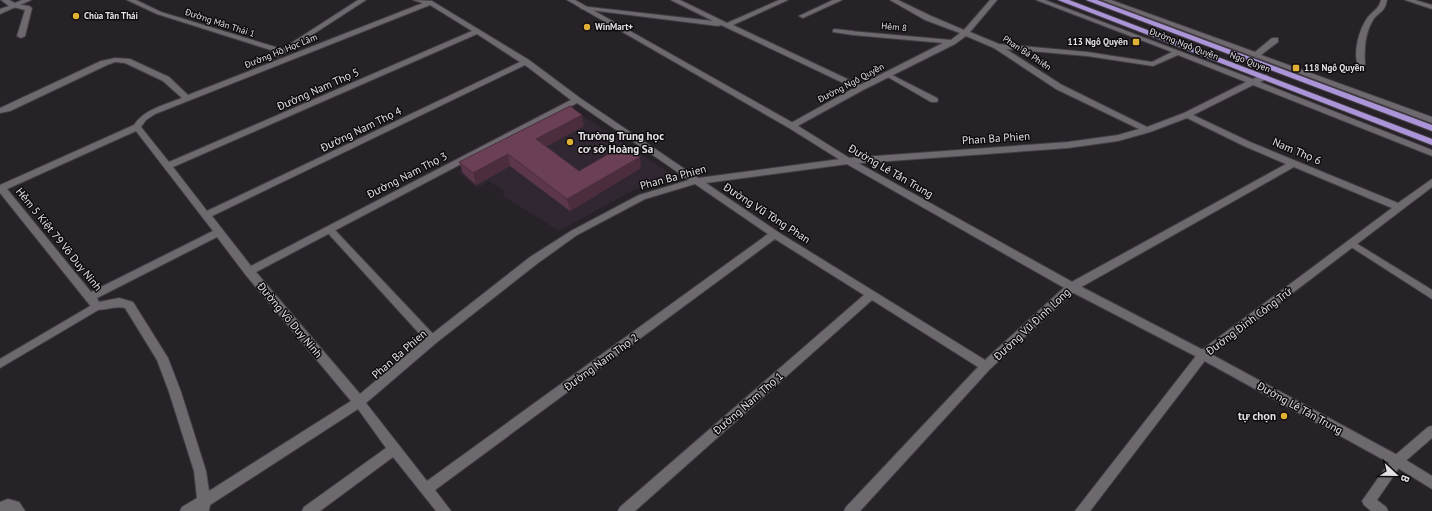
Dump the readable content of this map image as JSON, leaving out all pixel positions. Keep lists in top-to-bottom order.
{
  "streets": {
    "highway": ["Ngo Quyen"],
    "street": [
      "Đường Mân Thái 1",
      "Hẻm 8",
      "Đường Ngô Quyền",
      "Đường Hồ Học Lãm",
      "Phan Bá Phiến",
      "Đường Nam Thọ 5",
      "Đường Nam Thọ 4",
      "Phan Ba Phien",
      "Nam Thọ 6",
      "Đường Lê Tấn Trung",
      "Đường Nam Thọ 3",
      "Đường Vũ Tông Phan",
      "Hẻm 5 Kiệt 79 Võ Duy Ninh",
      "Đường Võ Duy Ninh",
      "Đường Đinh Công Trứ",
      "Đường Vũ Đình Long",
      "Đường Nam Thọ 2",
      "Đường Nam Thọ 1",
      "Đường Lê Tân Trung"
    ]
  },
  "crossings": [
    ["Hẻm 8", "Đường Ngô Quyền"],
    ["Đường Ngô Quyền", "Phan Bá Phiến"],
    ["Đường Ngô Quyền", "Phan Ba Phien"],
    ["Đường Ngô Quyền", "Đường Lê Tấn Trung"],
    ["Đường Hồ Học Lãm", "Đường Vũ Tông Phan"],
    ["Đường Hồ Học Lãm", "Hẻm 5 Kiệt 79 Võ Duy Ninh"],
    ["Đường Hồ Học Lãm", "Đường Võ Duy Ninh"],
    ["Phan Bá Phiến", "Phan Ba Phien"],
    ["Ngo Quyen", "Phan Ba Phien"],
    ["Đường Nam Thọ 5", "Đường Vũ Tông Phan"],
    ["Đường Nam Thọ 5", "Đường Võ Duy Ninh"],
    ["Đường Nam Thọ 4", "Đường Vũ Tông Phan"],
    ["Đường Nam Thọ 4", "Đường Võ Duy Ninh"],
    ["Phan Ba Phien", "Nam Thọ 6"],
    ["Phan Ba Phien", "Đường Lê Tấn Trung"],
    ["Phan Ba Phien", "Đường Vũ Tông Phan"],
    ["Phan Ba Phien", "Đường Võ Duy Ninh"],
    ["Nam Thọ 6", "Đường Đinh Công Trứ"],
    ["Nam Thọ 6", "Đường Vũ Đình Long"],
    ["Đường Lê Tấn Trung", "Đường Đinh Công Trứ"],
    ["Đường Lê Tấn Trung", "Đường Vũ Đình Long"],
    ["Đường Lê Tấn Trung", "Đường Lê Tân Trung"],
    ["Đường Nam Thọ 3", "Đường Vũ Tông Phan"],
    ["Đường Nam Thọ 3", "Đường Võ Duy Ninh"],
    ["Đường Vũ Tông Phan", "Đường Vũ Đình Long"],
    ["Đường Vũ Tông Phan", "Đường Nam Thọ 2"],
    ["Đường Vũ Tông Phan", "Đường Nam Thọ 1"],
    ["Đường Võ Duy Ninh", "Đường Nam Thọ 2"],
    ["Đường Đinh Công Trứ", "Đường Lê Tân Trung"]
  ],
  "places": {
    "other": [
      "Chùa Tân Thái",
      "WinMart+",
      "Trường Trung học cơ sở Hoàng Sa",
      "tự chọn"
    ],
    "transit": ["113 Ngô Quyền", "118 Ngô Quyền"]
  },
  "north": "right"
}
